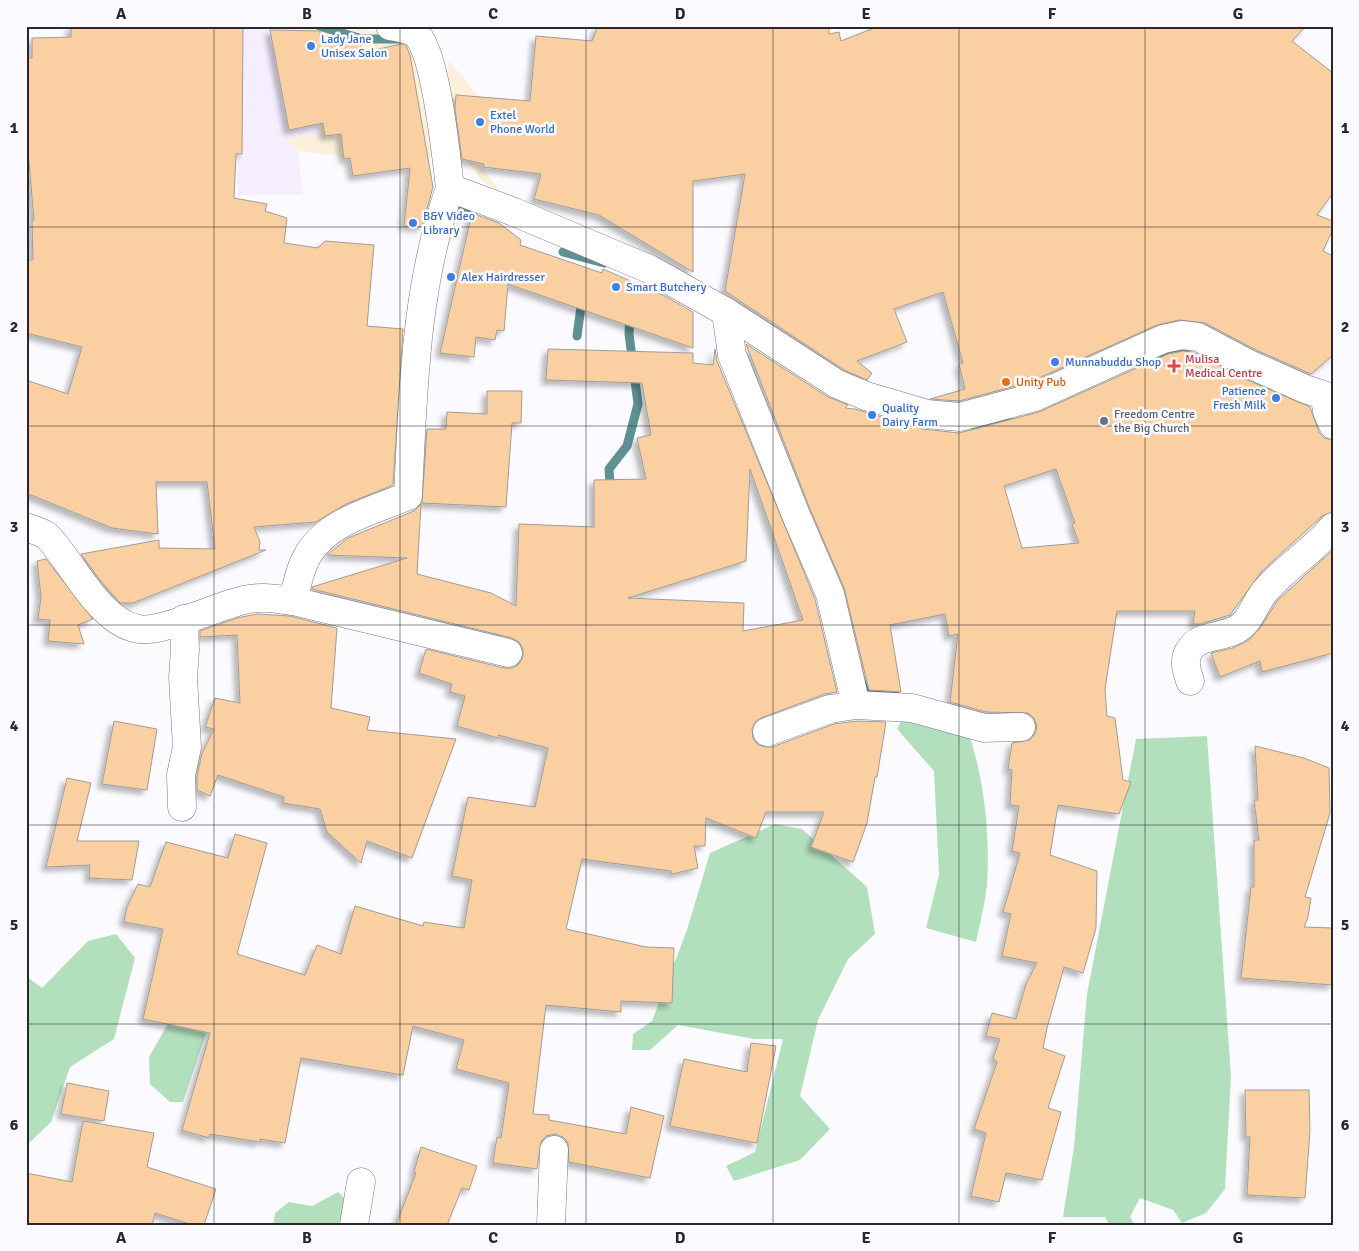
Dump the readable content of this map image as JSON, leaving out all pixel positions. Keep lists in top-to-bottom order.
{
  "places": {
    "other": [
      "Lady Jane Unisex Salon",
      "Extel Phone World",
      "B&Y Video Library",
      "Alex Hairdresser",
      "Smart Butchery",
      "Munnabuddu Shop",
      "Unity Pub",
      "Patience Fresh Milk",
      "Quality Dairy Farm",
      "Freedom Centre the Big Church"
    ],
    "health": ["Mulisa Medical Centre"]
  },
  "grid": {
    "columns": [
      "A",
      "B",
      "C",
      "D",
      "E",
      "F",
      "G"
    ],
    "rows": [
      "1",
      "2",
      "3",
      "4",
      "5",
      "6"
    ]
  }
}
